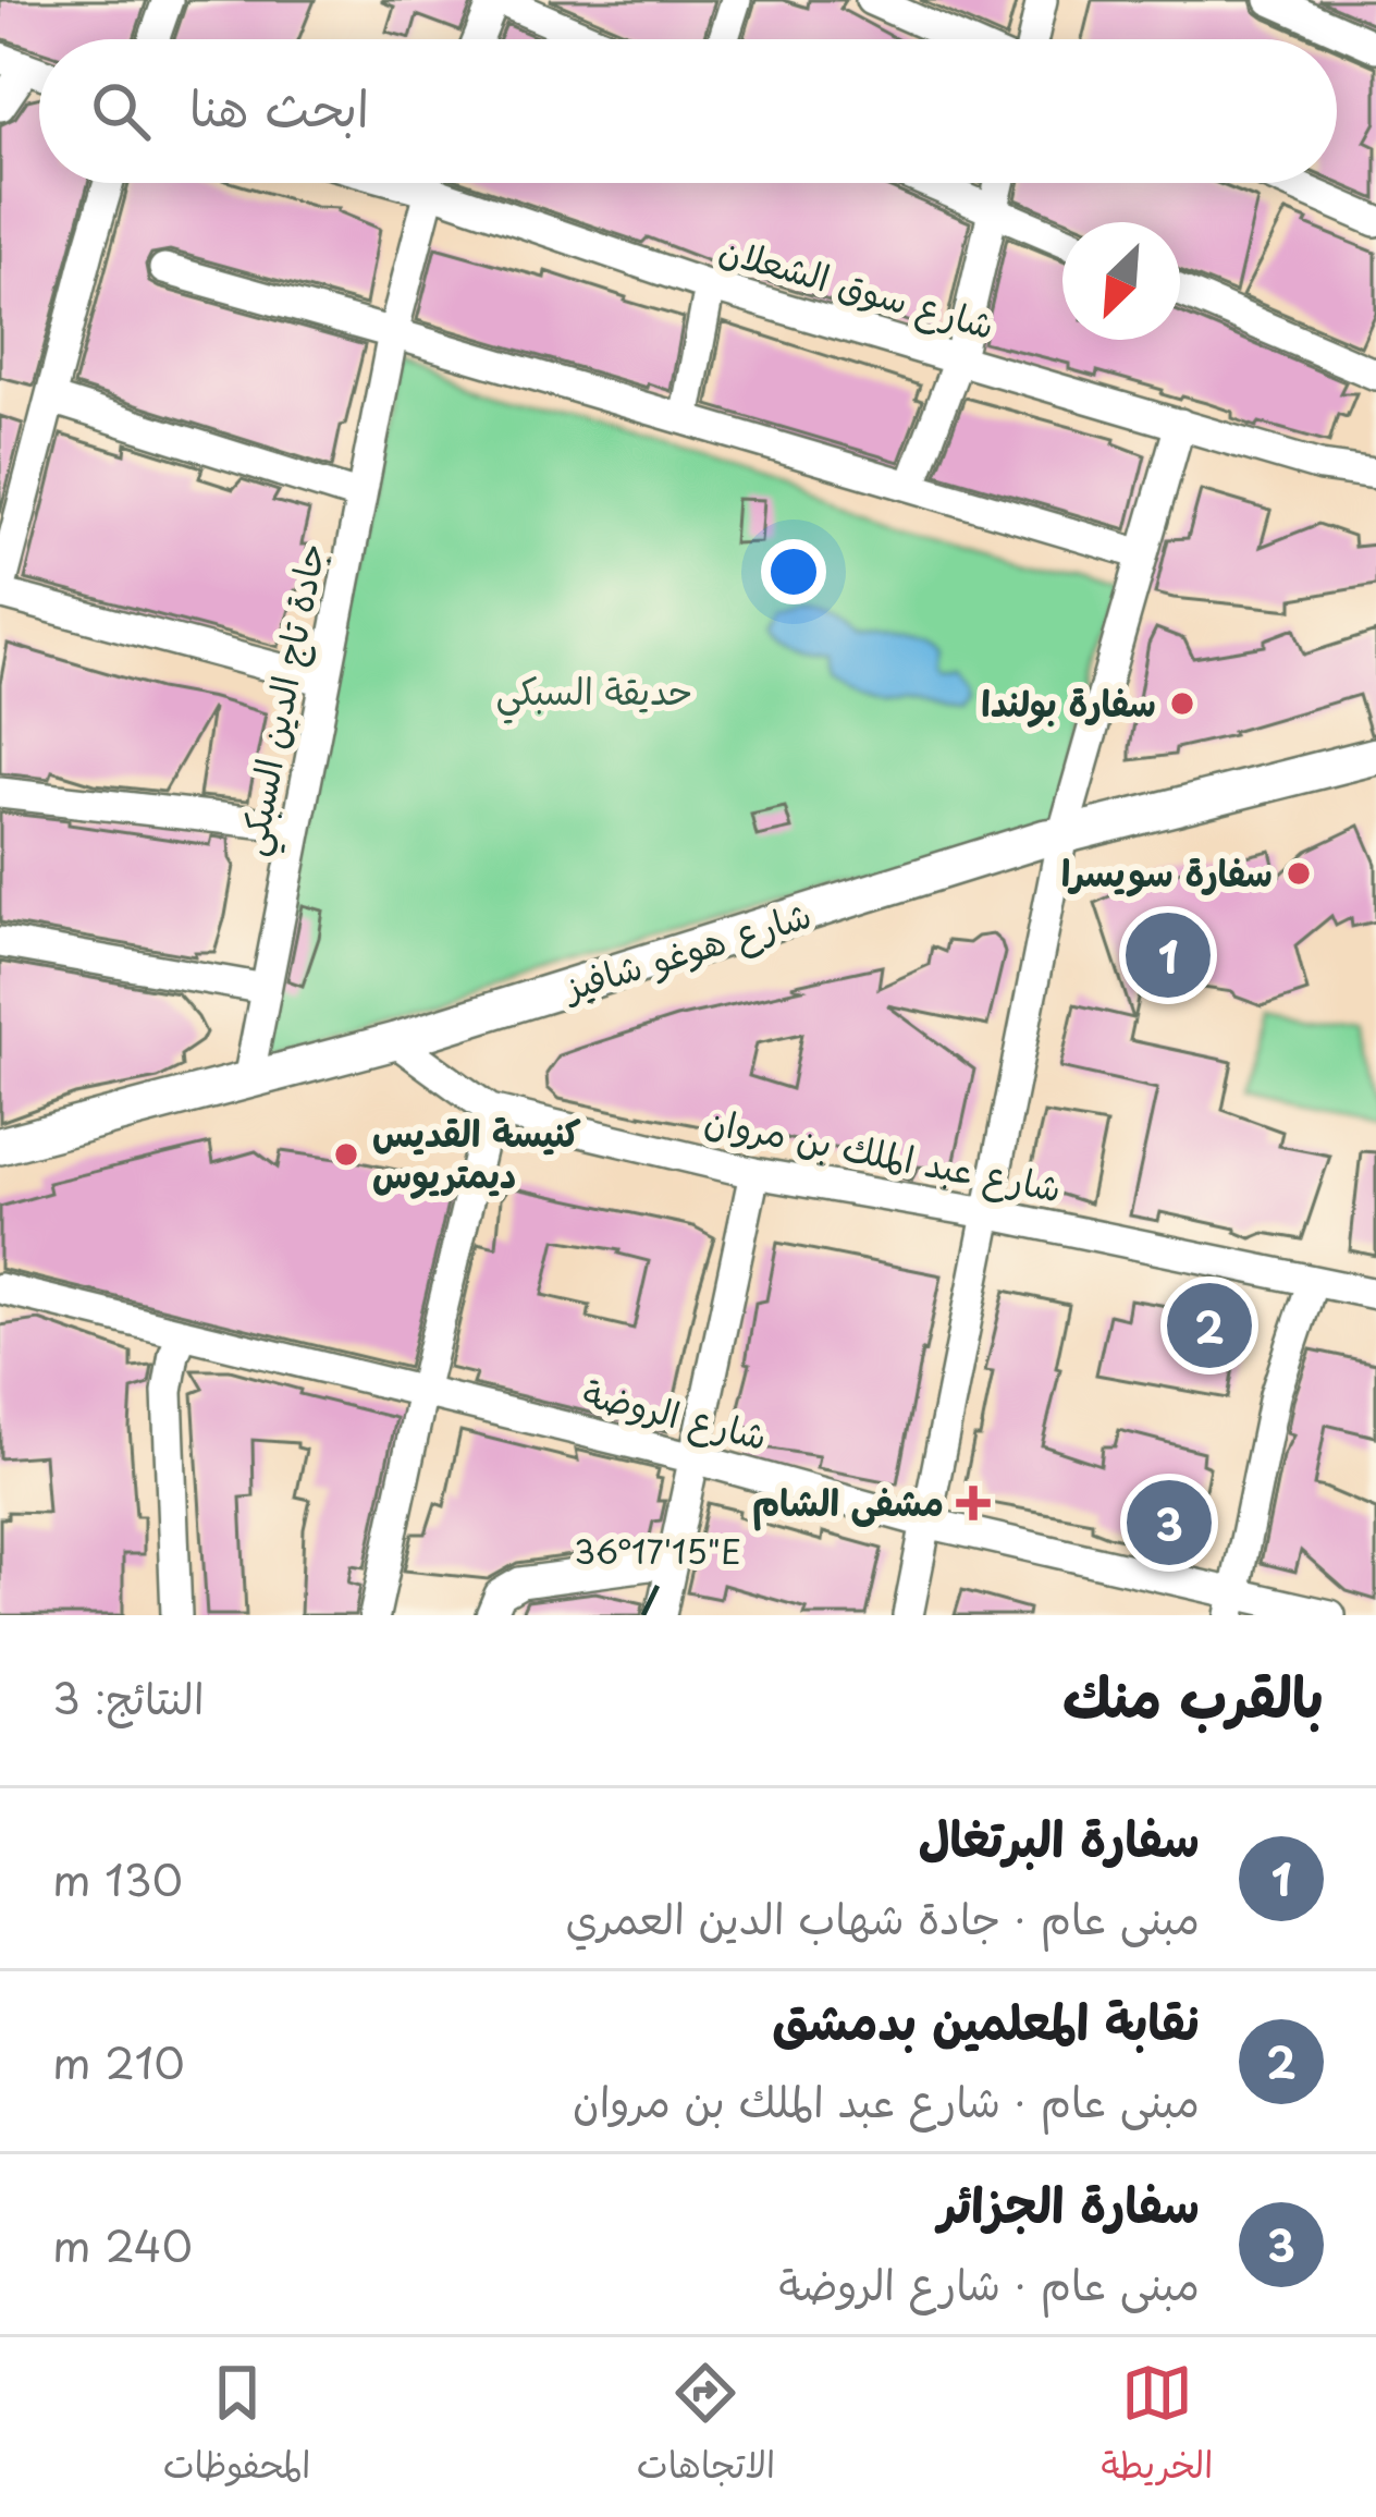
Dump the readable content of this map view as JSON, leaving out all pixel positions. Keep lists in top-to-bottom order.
{
  "streets": {
    "main road": ["شارع هوغو شافيز"],
    "street": [
      "شارع سوق الشعلان",
      "جادة تاج الدين السبكي",
      "شارع عبد الملك بن مروان",
      "شارع الروضة"
    ]
  },
  "crossings": [
    ["جادة تاج الدين السبكي", "شارع هوغو شافيز"],
    ["شارع هوغو شافيز", "شارع عبد الملك بن مروان"]
  ],
  "parks": ["حديقة السبكي"],
  "places": {
    "other": ["سفارة بولندا", "سفارة سويسرا", "كنيسة القديس ديمتريوس"],
    "health": ["مشفى الشام"]
  },
  "north": "bottom left",
  "page": {
    "search": "ابحث هنا",
    "pins": ["1", "2", "3"],
    "heading": ["بالقرب منك", "النتائج: 3"],
    "list": [
      {
        "mark": "1",
        "name": "سفارة البرتغال",
        "note": "مبنى عام · جادة شهاب الدين العمري",
        "value": "130 m"
      },
      {
        "mark": "2",
        "name": "نقابة المعلمين بدمشق",
        "note": "مبنى عام · شارع عبد الملك بن مروان",
        "value": "210 m"
      },
      {
        "mark": "3",
        "name": "سفارة الجزائر",
        "note": "مبنى عام · شارع الروضة",
        "value": "240 m"
      }
    ],
    "nav": ["الخريطة", "الاتجاهات", "المحفوظات"]
  },
  "coordinates": ["36°17'15\"E"]
}
